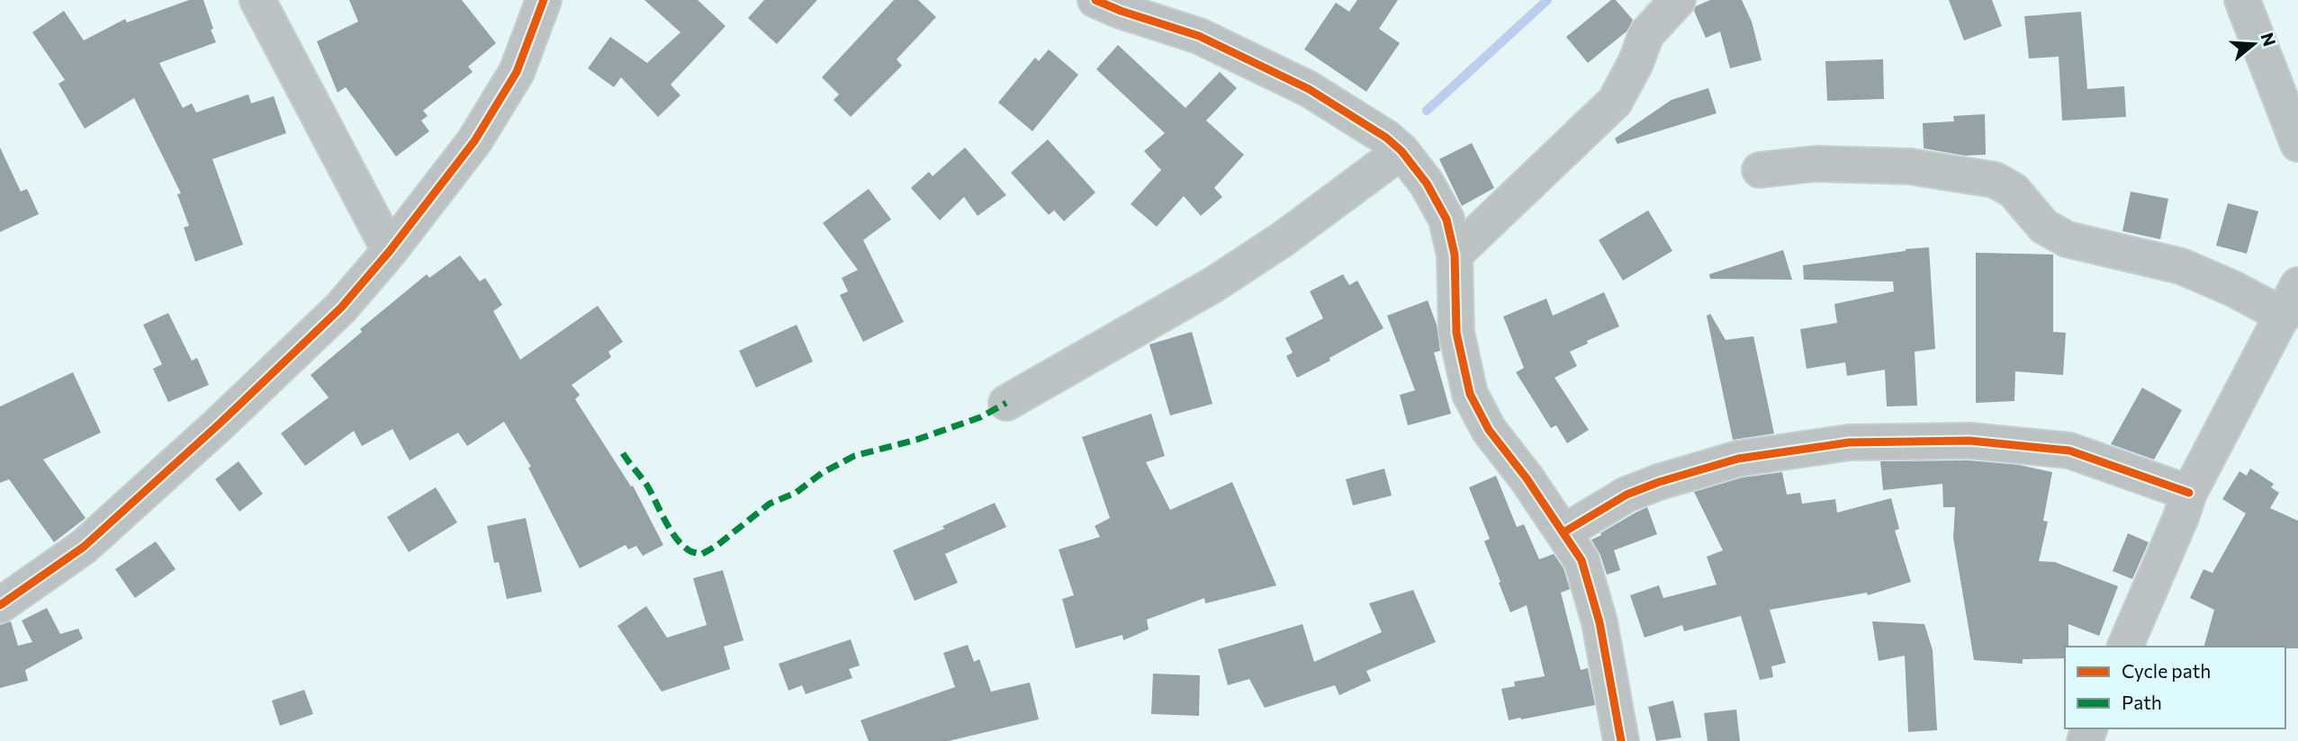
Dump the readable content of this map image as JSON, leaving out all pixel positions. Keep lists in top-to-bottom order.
{
  "legend": ["Cycle path", "Path"],
  "north": "right"
}
